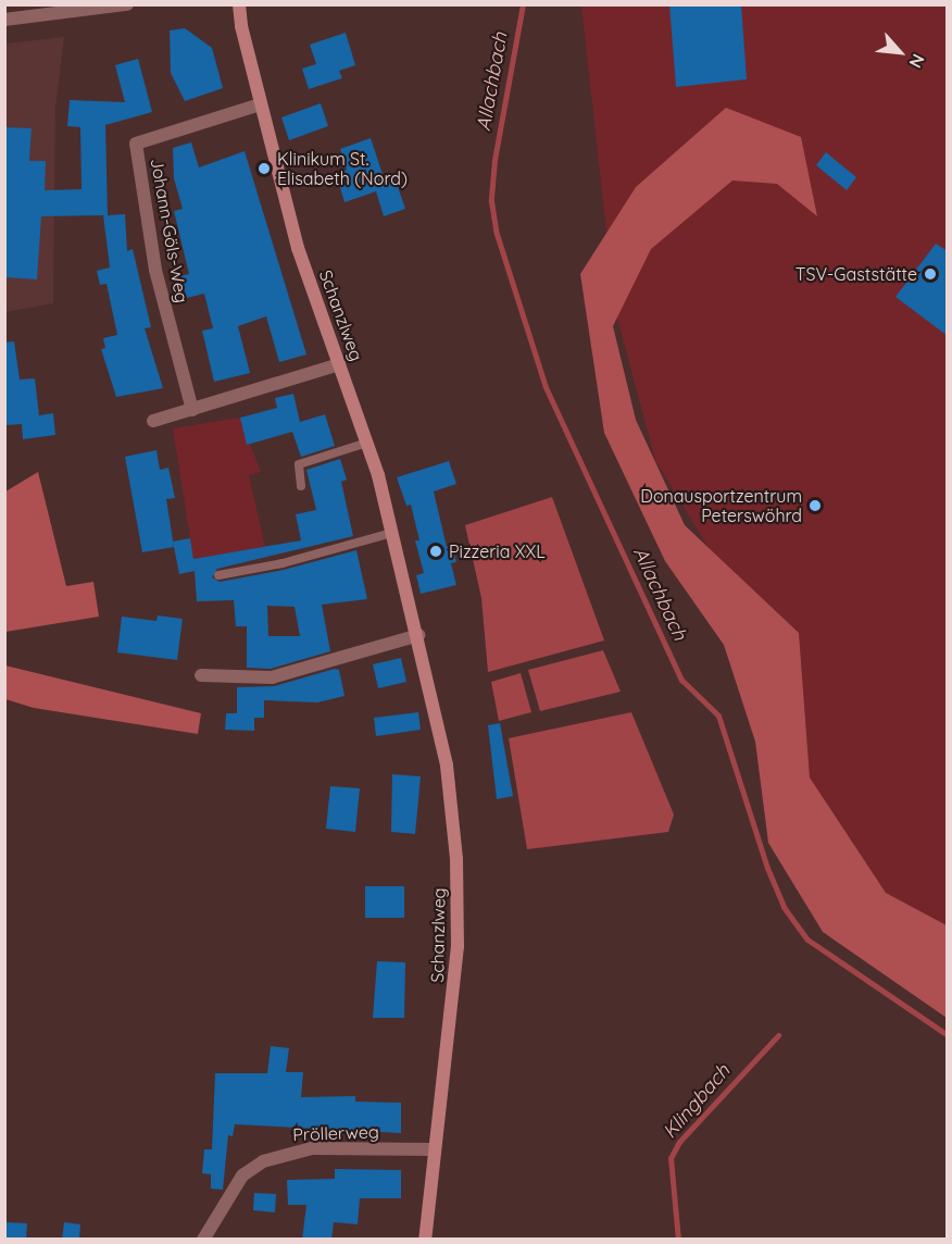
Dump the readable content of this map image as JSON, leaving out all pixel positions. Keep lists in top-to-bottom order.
{
  "streets": {
    "street": ["Johann-Göls-Weg", "Schanzlweg", "Pröllerweg"]
  },
  "crossings": [
    ["Johann-Göls-Weg", "Schanzlweg"],
    ["Schanzlweg", "Pröllerweg"]
  ],
  "water": ["Allachbach", "Klingbach"],
  "places": [
    "Klinikum St. Elisabeth (Nord)",
    "TSV-Gaststätte",
    "Donausportzentrum Peterswöhrd",
    "Pizzeria XXL"
  ],
  "north": "bottom right"
}
